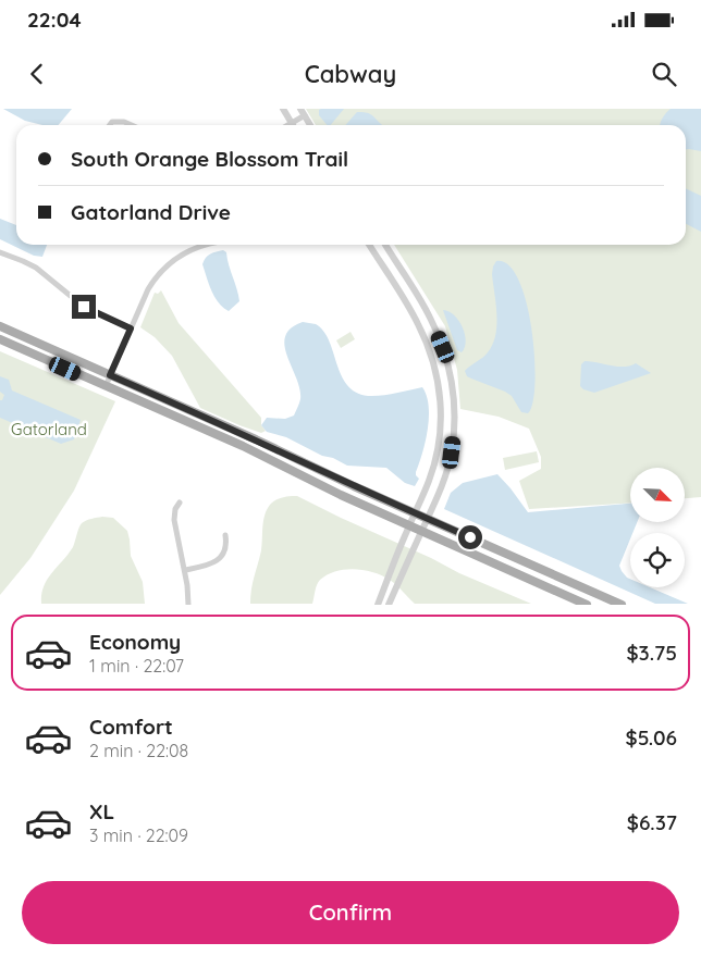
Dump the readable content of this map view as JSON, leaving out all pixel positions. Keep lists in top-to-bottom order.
{
  "parks": ["Gatorland"],
  "north": "bottom right",
  "page": {
    "status": "22:04",
    "header": "Cabway",
    "banner": ["South Orange Blossom Trail", "Gatorland Drive"],
    "list": [
      {
        "name": "Economy",
        "note": "1 min · 22:07",
        "value": "$3.75"
      },
      {
        "name": "Comfort",
        "note": "2 min · 22:08",
        "value": "$5.06"
      },
      {
        "name": "XL",
        "note": "3 min · 22:09",
        "value": "$6.37"
      }
    ],
    "buttons": "Confirm"
  }
}
